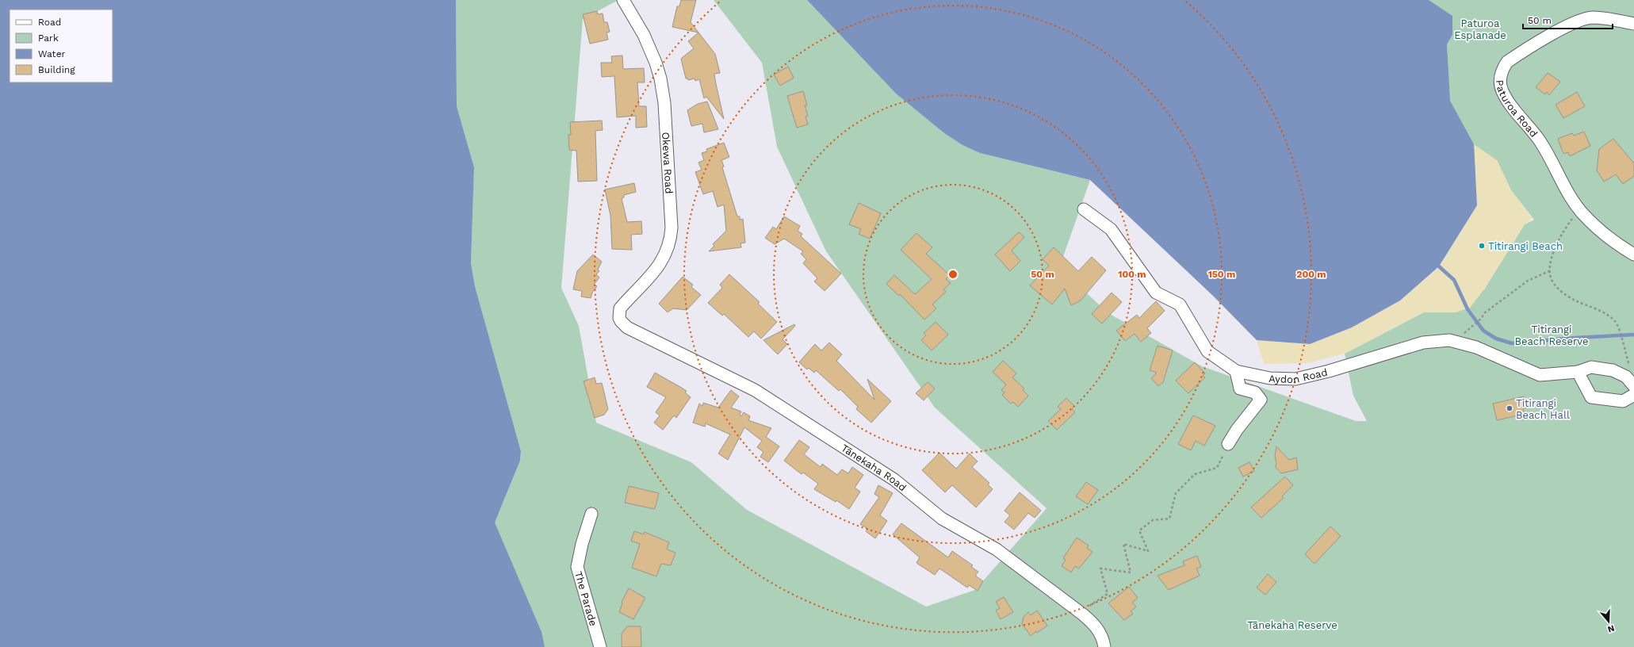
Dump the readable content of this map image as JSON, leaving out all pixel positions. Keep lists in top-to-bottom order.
{
  "streets": {
    "street": [
      "Paturoa Road",
      "Okewa Road",
      "Aydon Road",
      "Tānekaha Road",
      "The Parade"
    ]
  },
  "crossings": [
    ["Okewa Road", "Tānekaha Road"]
  ],
  "parks": ["Paturoa Esplanade", "Titirangi Beach Reserve", "Tānekaha Reserve"],
  "places": ["Titirangi Beach", "Titirangi Beach Hall"],
  "legend": [
    "Road",
    "Park",
    "Water",
    "Building"
  ],
  "scale_bar": "50 m",
  "north": "bottom",
  "rings": [
    "50 m",
    "100 m",
    "150 m",
    "200 m"
  ]
}
